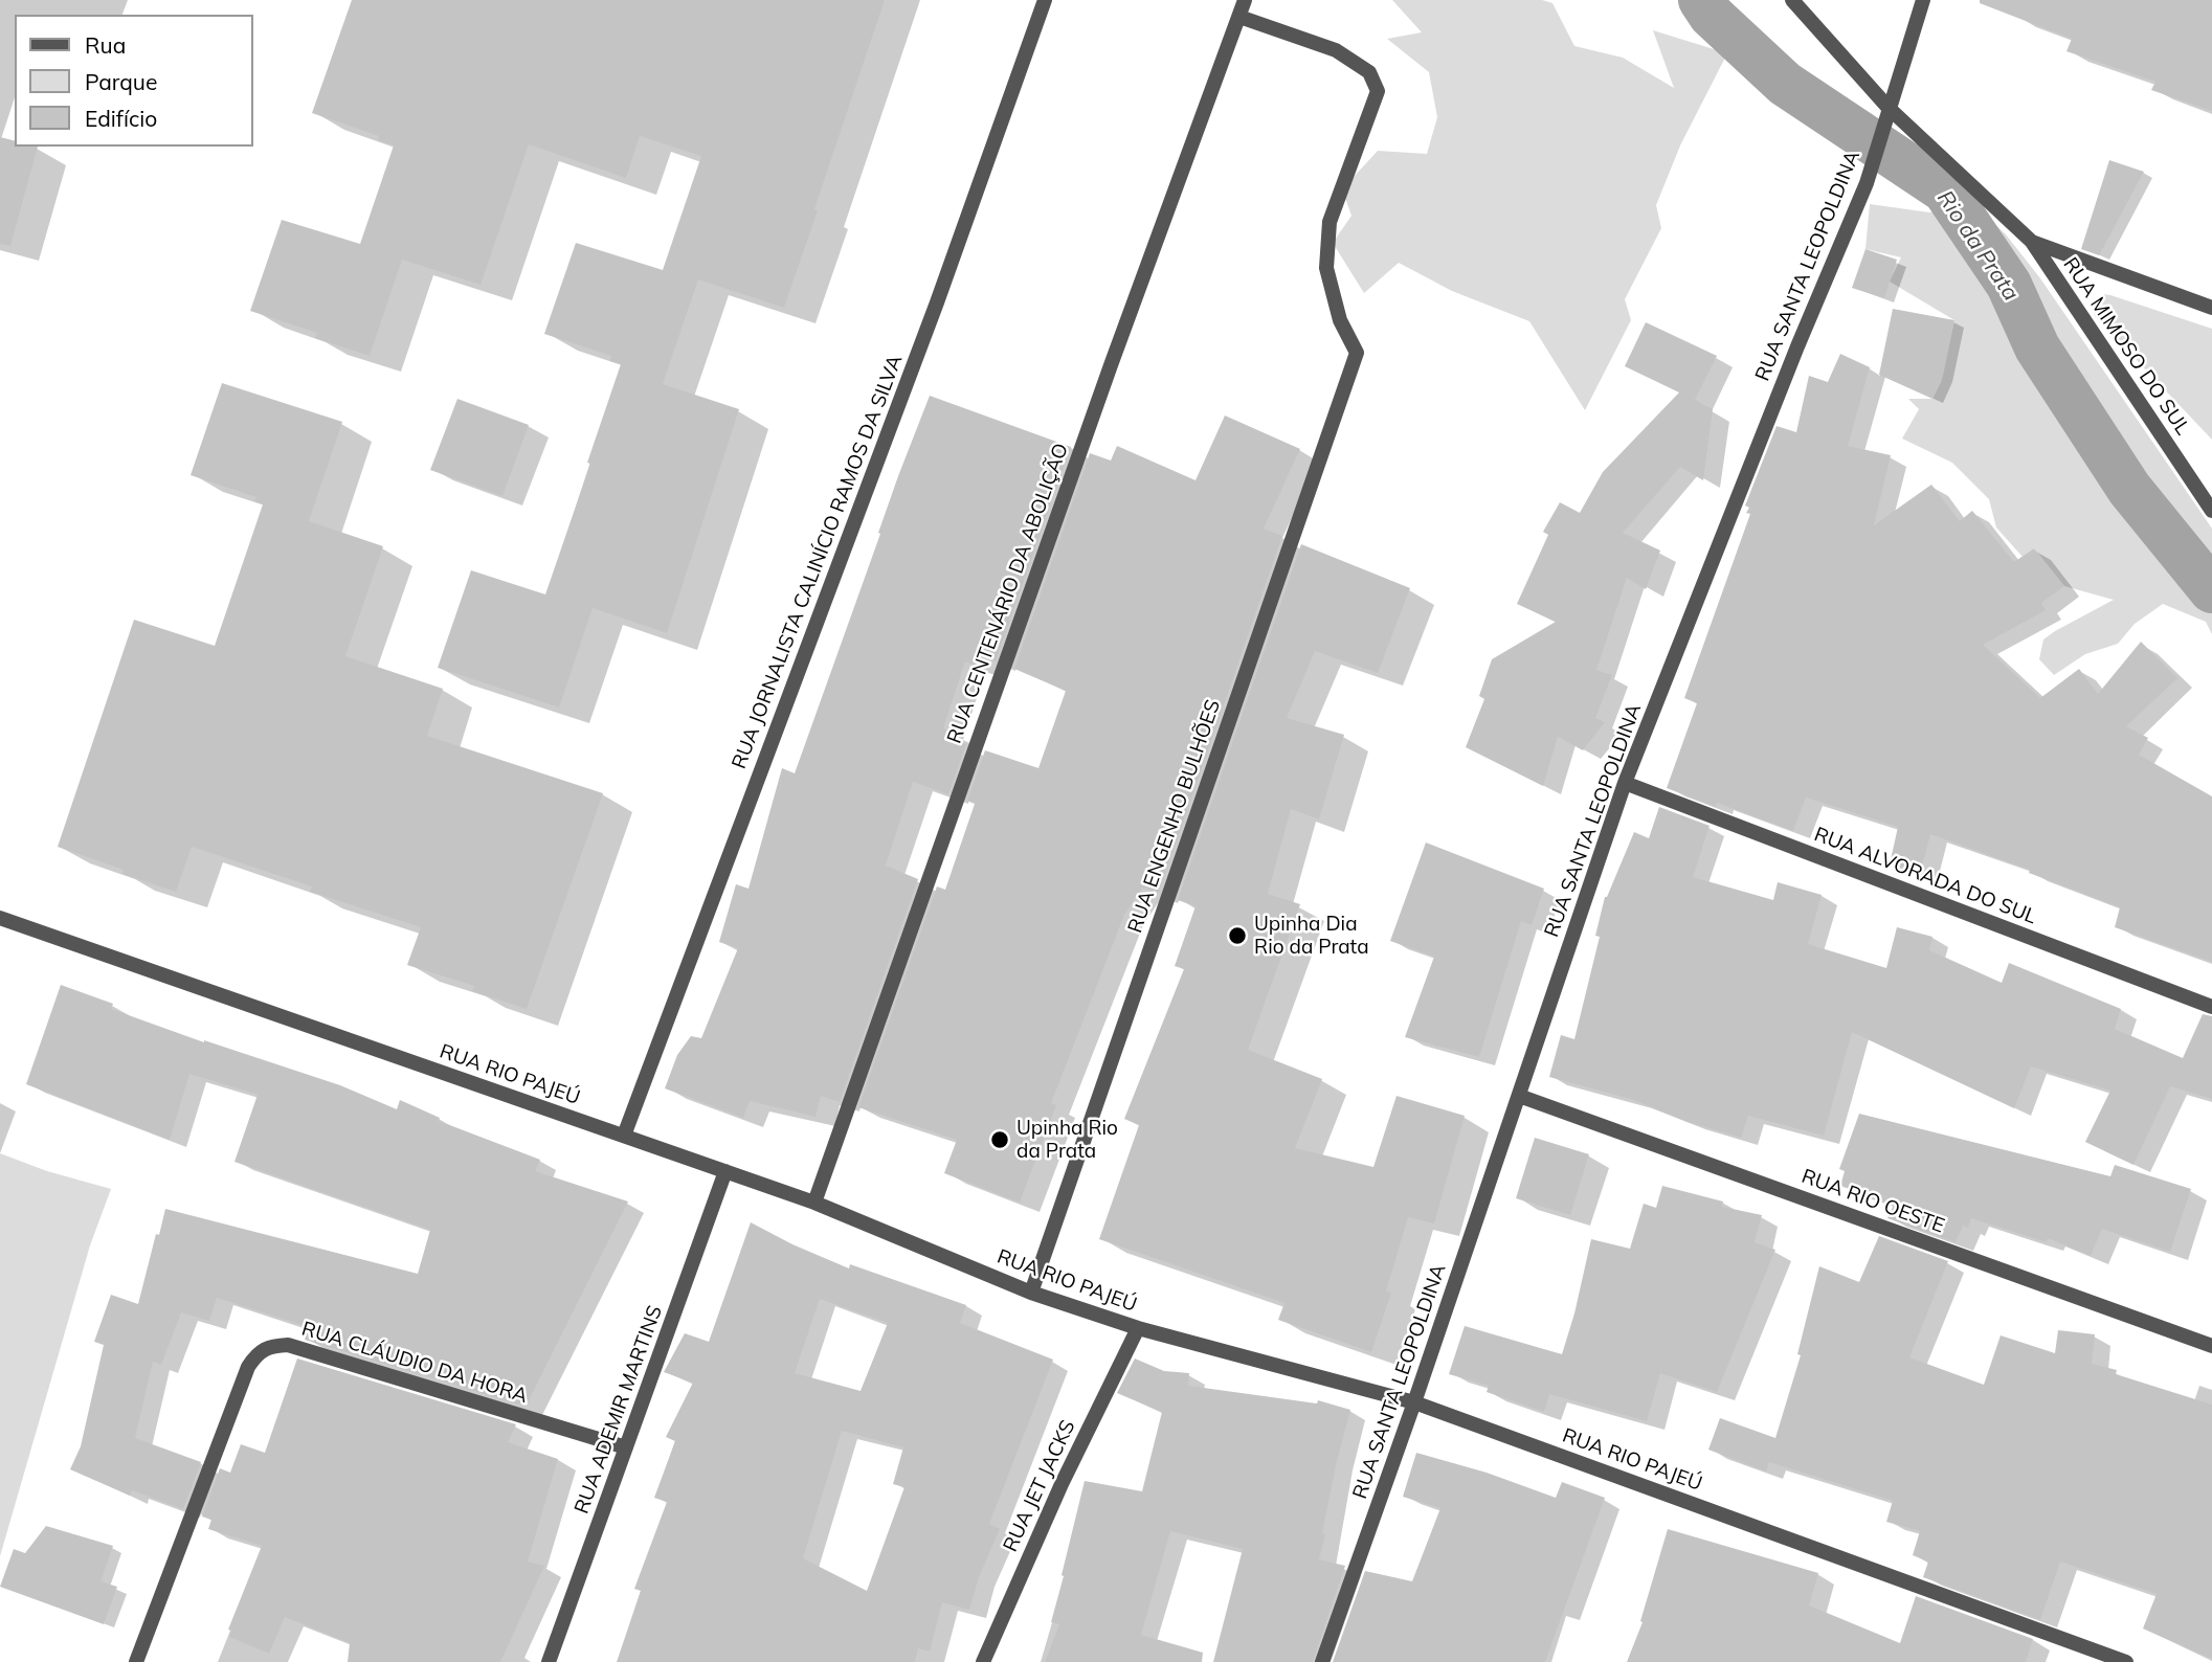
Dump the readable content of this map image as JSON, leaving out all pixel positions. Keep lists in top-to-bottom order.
{
  "streets": {
    "street": [
      "RUA SANTA LEOPOLDINA",
      "RUA MIMOSO DO SUL",
      "RUA JORNALISTA CALINÍCIO RAMOS DA SILVA",
      "RUA CENTENÁRIO DA ABOLIÇÃO",
      "RUA ENGENHO BULHÕES",
      "RUA ALVORADA DO SUL",
      "RUA RIO PAJEÚ",
      "RUA RIO OESTE",
      "RUA CLÁUDIO DA HORA",
      "RUA ADEMIR MARTINS",
      "RUA JET JACKS"
    ]
  },
  "crossings": [
    ["RUA SANTA LEOPOLDINA", "RUA ALVORADA DO SUL"],
    ["RUA SANTA LEOPOLDINA", "RUA RIO PAJEÚ"],
    ["RUA SANTA LEOPOLDINA", "RUA RIO OESTE"],
    ["RUA JORNALISTA CALINÍCIO RAMOS DA SILVA", "RUA RIO PAJEÚ"],
    ["RUA CENTENÁRIO DA ABOLIÇÃO", "RUA ENGENHO BULHÕES"],
    ["RUA CENTENÁRIO DA ABOLIÇÃO", "RUA RIO PAJEÚ"],
    ["RUA ENGENHO BULHÕES", "RUA RIO PAJEÚ"],
    ["RUA RIO PAJEÚ", "RUA ADEMIR MARTINS"],
    ["RUA RIO PAJEÚ", "RUA JET JACKS"],
    ["RUA CLÁUDIO DA HORA", "RUA ADEMIR MARTINS"]
  ],
  "water": ["Rio da Prata"],
  "places": ["Upinha Dia Rio da Prata", "Upinha Rio da Prata"],
  "legend": ["Rua", "Parque", "Edifício"]
}
